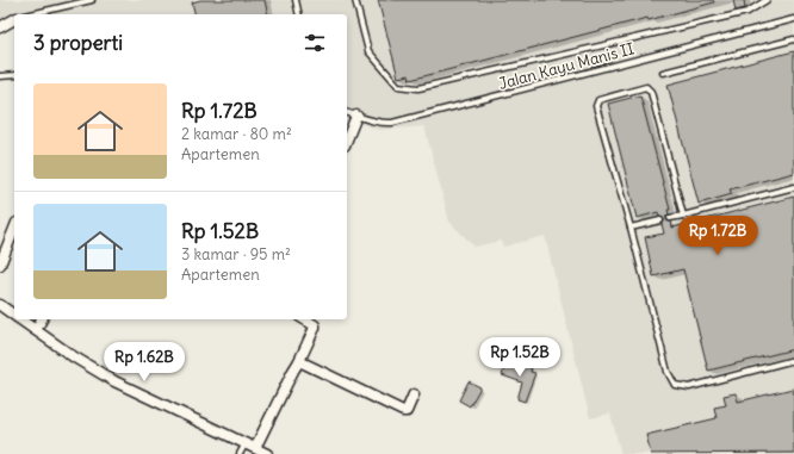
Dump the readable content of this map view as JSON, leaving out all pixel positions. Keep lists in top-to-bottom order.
{
  "streets": {
    "lane": ["Jalan Kayu Manis II"]
  },
  "page": {
    "heading": "3 properti",
    "list": [
      {
        "name": "Rp 1.72B",
        "note": "2 kamar · 80 m² · Apartemen"
      },
      {
        "name": "Rp 1.52B",
        "note": "3 kamar · 95 m² · Apartemen"
      }
    ],
    "price": ["Rp 1.72B", "Rp 1.52B", "Rp 1.62B"]
  }
}
